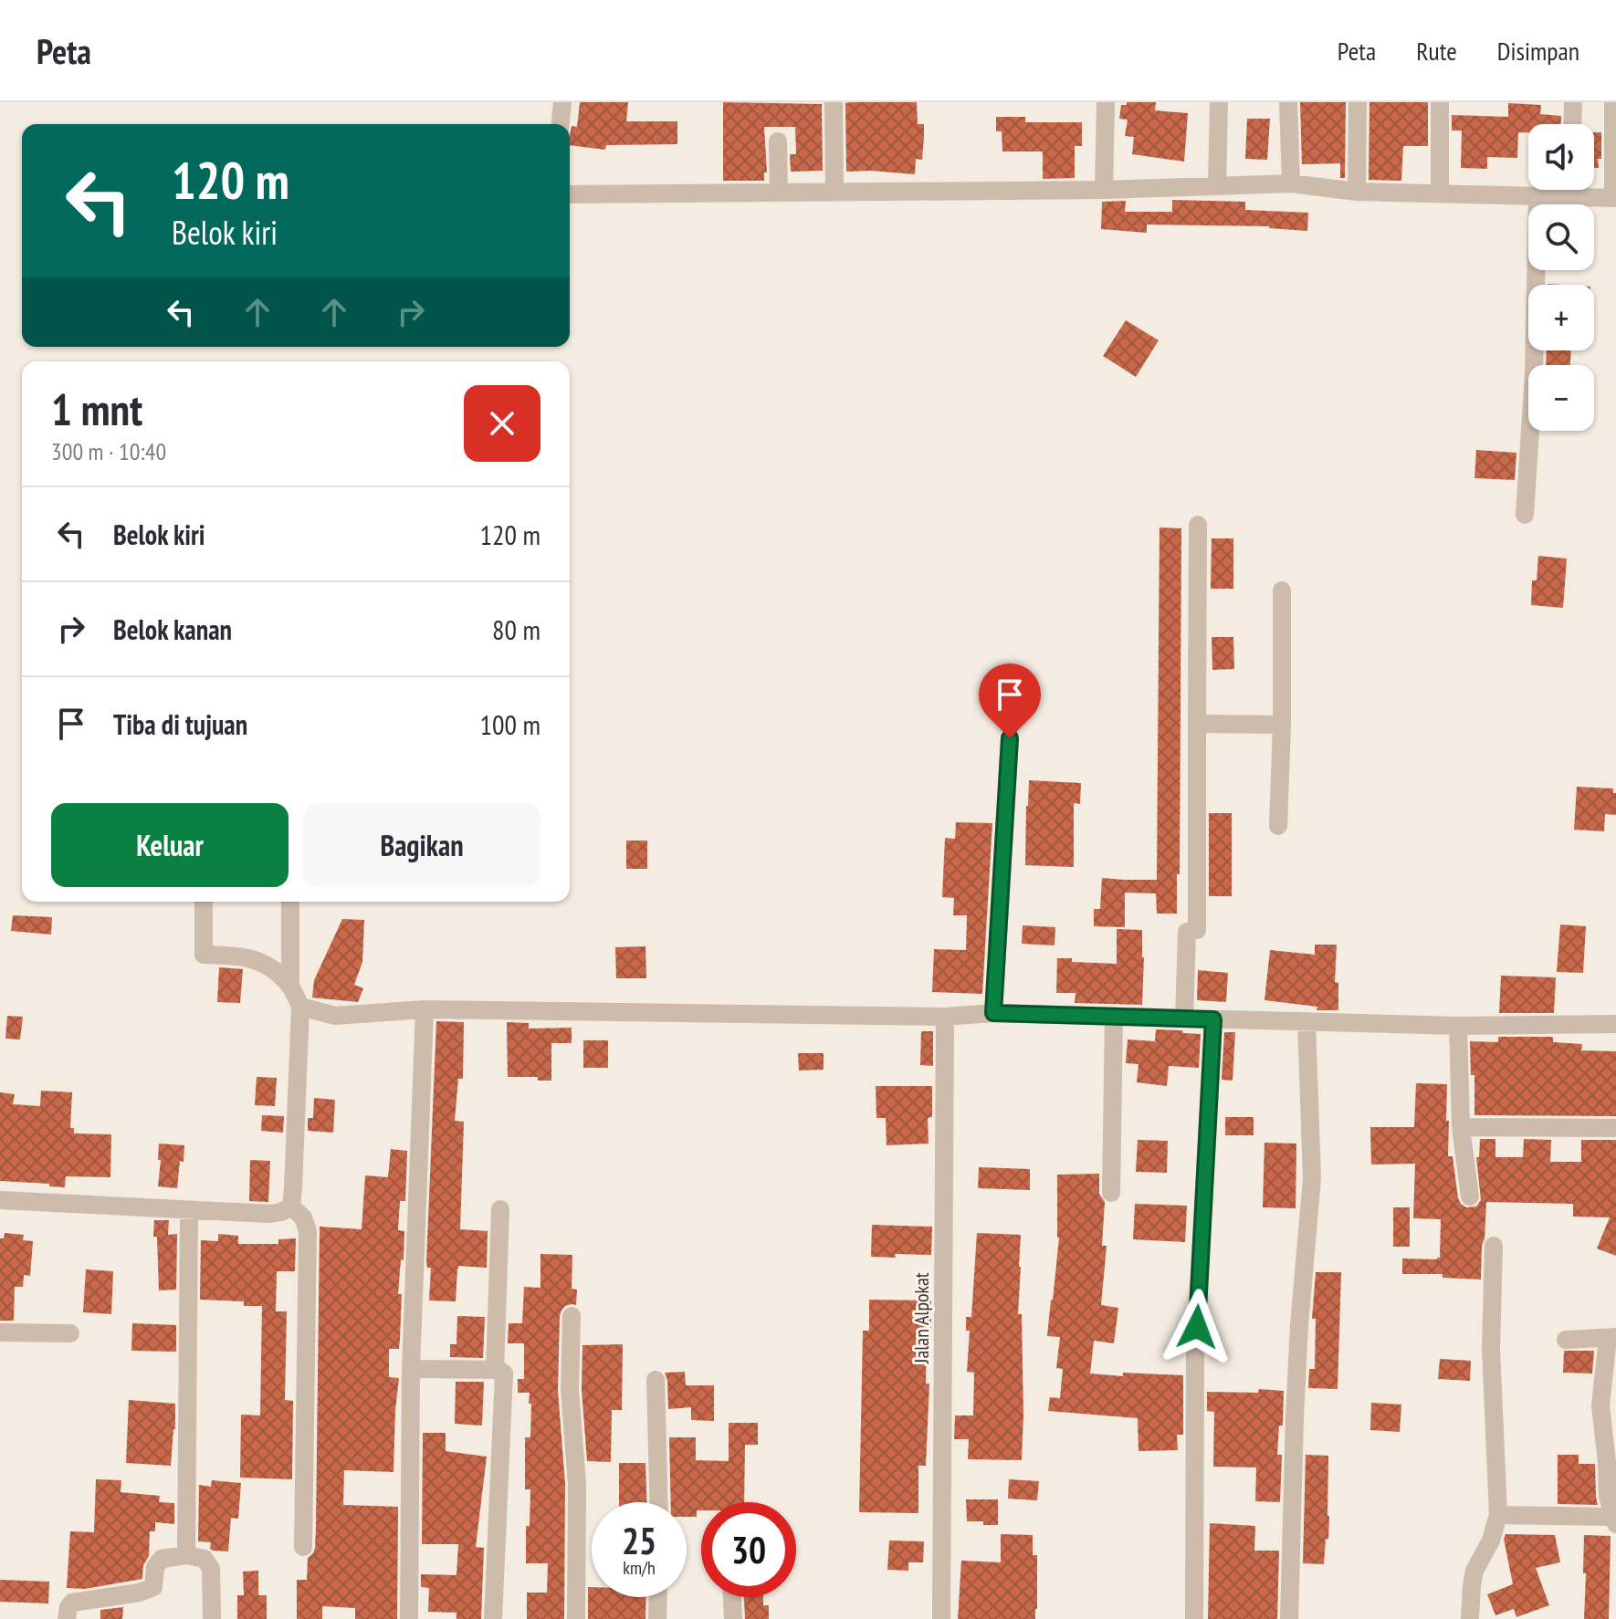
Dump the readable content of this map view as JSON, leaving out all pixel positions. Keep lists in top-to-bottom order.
{
  "streets": {
    "street": ["Jalan Alpokat"]
  },
  "page": {
    "header": "Peta",
    "nav": ["Peta", "Rute", "Disimpan"],
    "map_buttons": ["+", "−"],
    "turn": ["120 m", "Belok kiri"],
    "heading": ["1 mnt", "300 m · 10:40"],
    "list": [
      {
        "name": "Belok kiri",
        "value": "120 m"
      },
      {
        "name": "Belok kanan",
        "value": "80 m"
      },
      {
        "name": "Tiba di tujuan",
        "value": "100 m"
      }
    ],
    "buttons": ["Keluar", "Bagikan"],
    "speed": "25 km/h",
    "limit": "30"
  }
}
